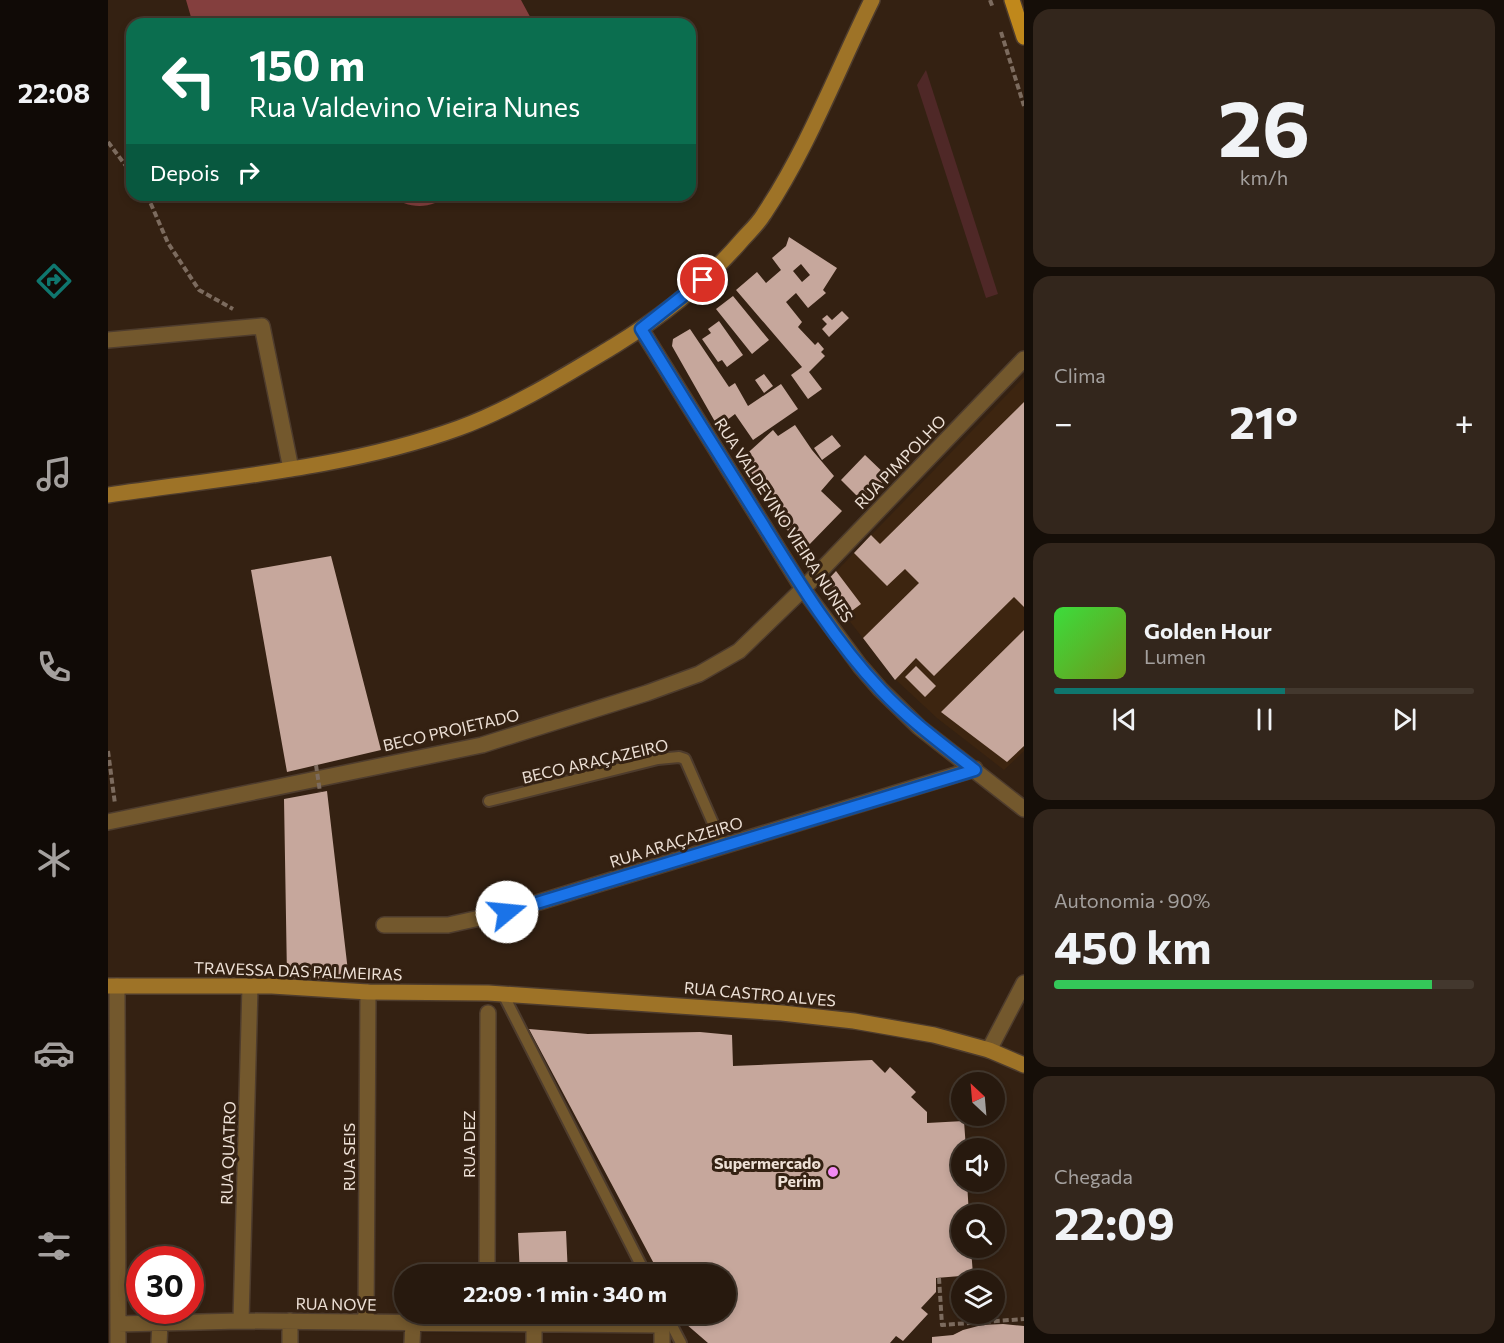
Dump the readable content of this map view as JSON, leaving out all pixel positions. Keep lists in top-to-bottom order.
{
  "streets": {
    "street": [
      "RUA PIMPOLHO",
      "RUA VALDEVINO VIEIRA NUNES",
      "BECO PROJETADO",
      "RUA ARAÇAZEIRO",
      "TRAVESSA DAS PALMEIRAS",
      "RUA CASTRO ALVES",
      "RUA DEZ",
      "RUA QUATRO",
      "RUA SEIS",
      "RUA NOVE"
    ],
    "lane": ["BECO ARAÇAZEIRO"]
  },
  "crossings": [
    ["RUA PIMPOLHO", "RUA VALDEVINO VIEIRA NUNES"],
    ["RUA PIMPOLHO", "BECO PROJETADO"],
    ["RUA VALDEVINO VIEIRA NUNES", "BECO PROJETADO"],
    ["RUA VALDEVINO VIEIRA NUNES", "RUA ARAÇAZEIRO"],
    ["BECO ARAÇAZEIRO", "RUA ARAÇAZEIRO"],
    ["TRAVESSA DAS PALMEIRAS", "RUA CASTRO ALVES"],
    ["TRAVESSA DAS PALMEIRAS", "RUA QUATRO"],
    ["TRAVESSA DAS PALMEIRAS", "RUA SEIS"],
    ["RUA QUATRO", "RUA NOVE"],
    ["RUA SEIS", "RUA NOVE"]
  ],
  "places": ["Supermercado Perim"],
  "north": "top left",
  "page": {
    "tabs": "22:08",
    "tile": [
      ["26", "km/h"],
      "Clima",
      ["Autonomia · 90%", "450 km"],
      ["Chegada", "22:09"]
    ],
    "turn": ["150 m", "Rua Valdevino Vieira Nunes"],
    "then": "Depois",
    "heat": ["−", "21°", "+"],
    "song": ["Golden Hour", "Lumen"],
    "limit": "30",
    "trip": "22:09 · 1 min · 340 m"
  }
}
